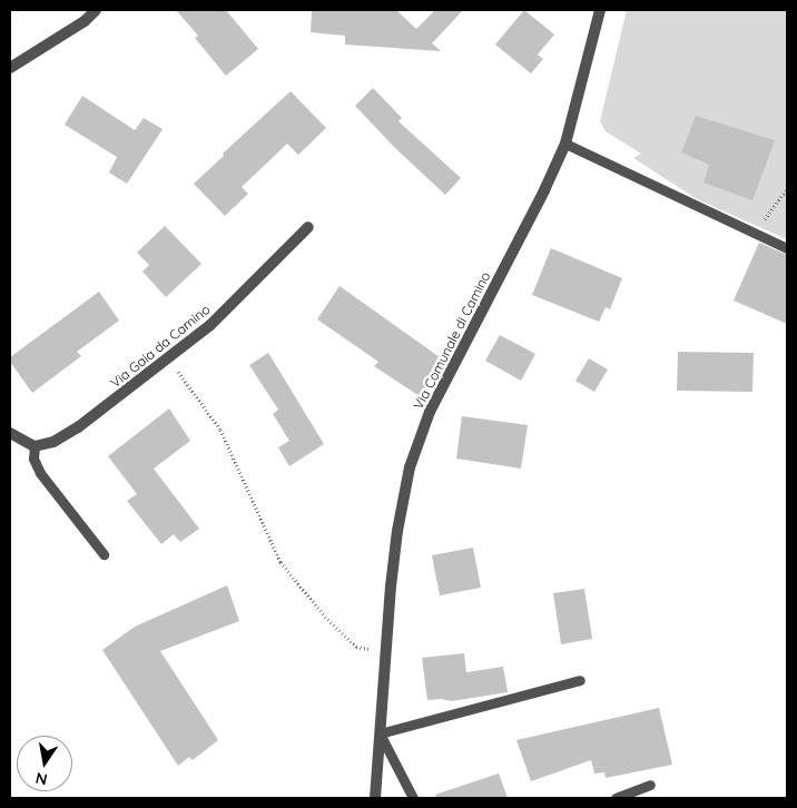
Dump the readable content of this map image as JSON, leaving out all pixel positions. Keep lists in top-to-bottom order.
{
  "streets": {
    "street": ["Via Comunale di Camino", "Via Gaia da Camino"]
  },
  "north": "bottom"
}
